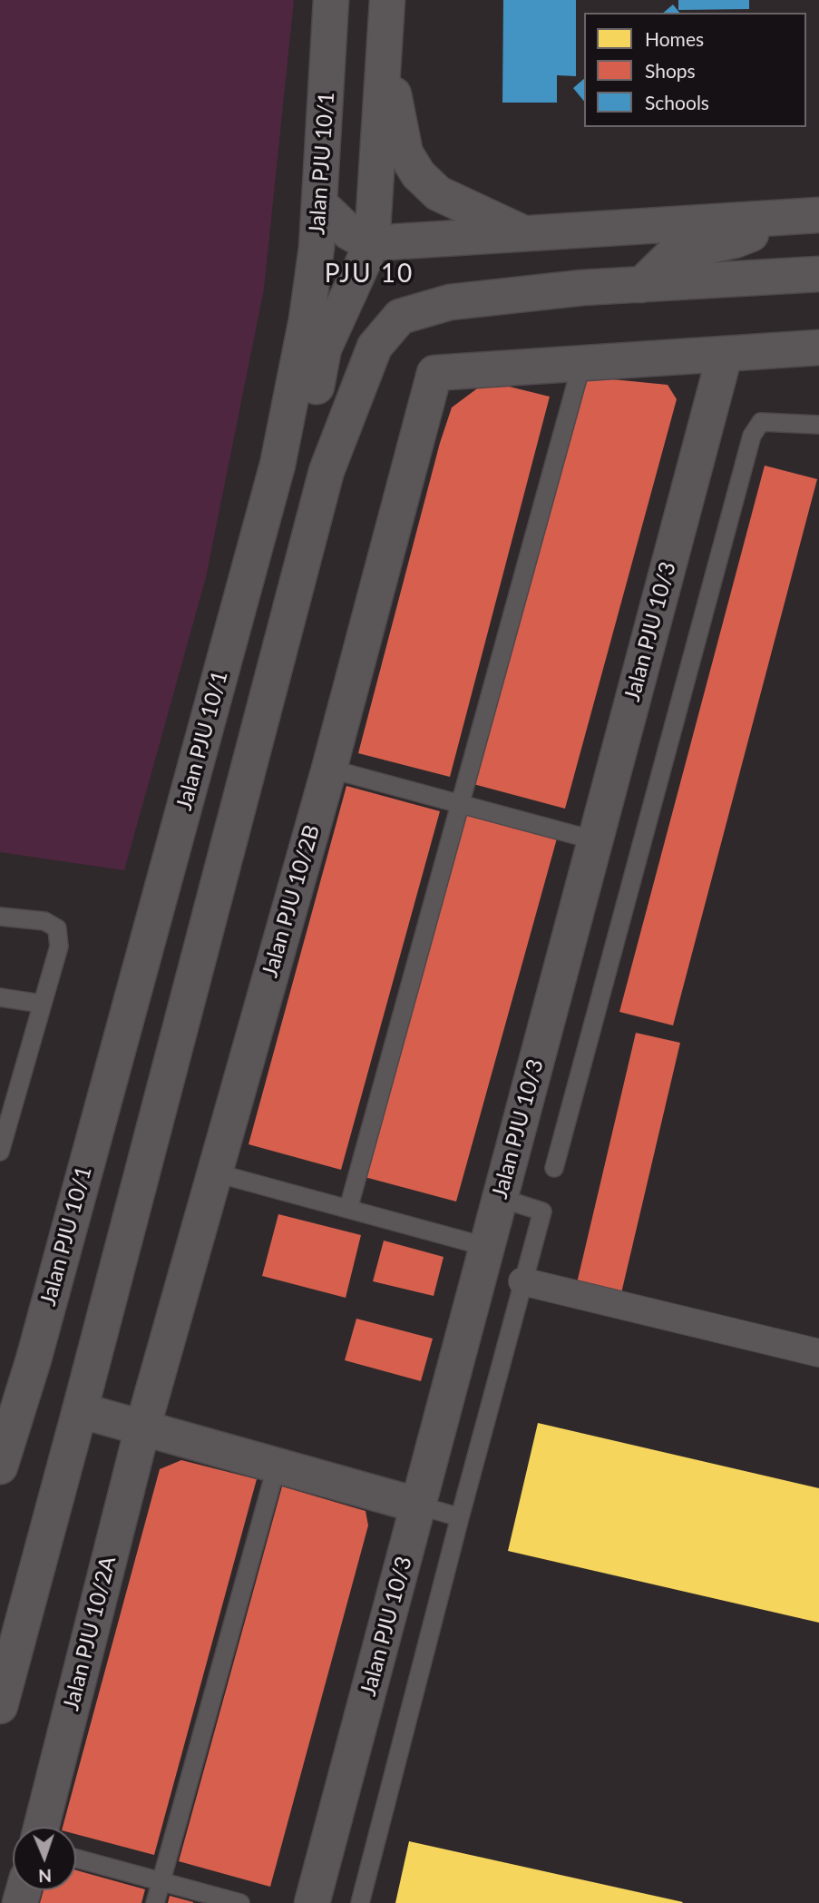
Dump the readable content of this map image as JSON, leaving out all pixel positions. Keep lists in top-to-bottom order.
{
  "streets": {
    "street": [
      "Jalan PJU 10/1",
      "Jalan PJU 10/3",
      "Jalan PJU 10/2B",
      "Jalan PJU 10/2A"
    ]
  },
  "crossings": [
    ["Jalan PJU 10/2B", "Jalan PJU 10/2A"]
  ],
  "districts": ["PJU 10"],
  "legend": ["Homes", "Shops", "Schools"],
  "north": "bottom"
}
